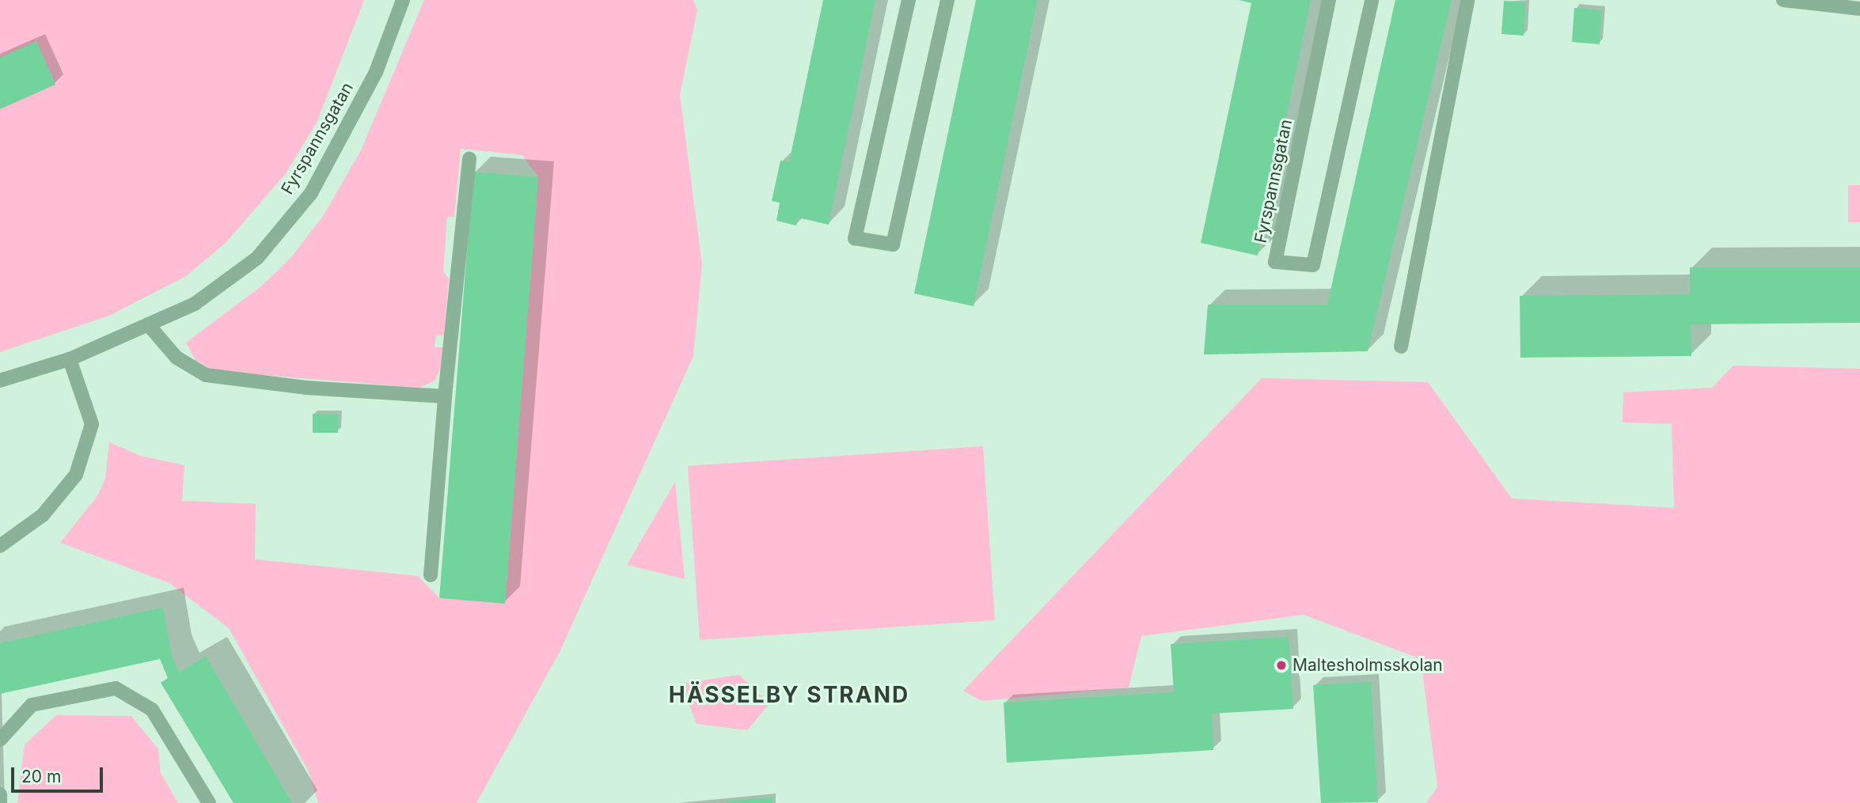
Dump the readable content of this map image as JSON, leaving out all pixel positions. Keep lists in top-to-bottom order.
{
  "streets": {
    "street": ["Fyrspannsgatan"]
  },
  "districts": ["HÄSSELBY STRAND"],
  "places": ["Maltesholmsskolan"],
  "scale_bar": "20 m"
}
